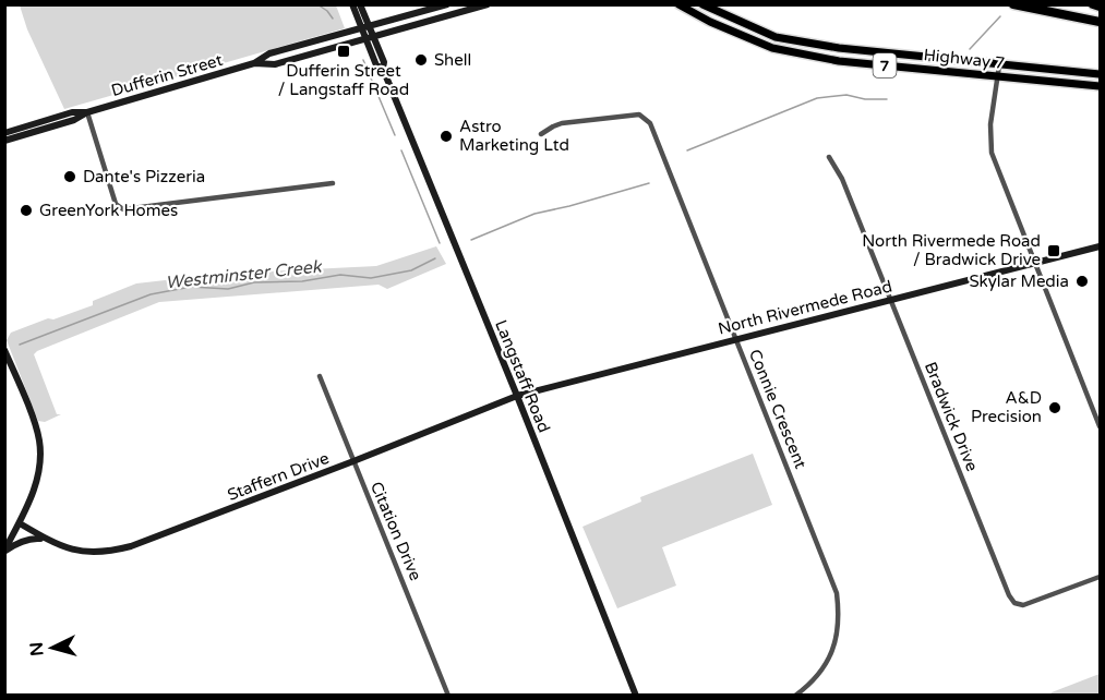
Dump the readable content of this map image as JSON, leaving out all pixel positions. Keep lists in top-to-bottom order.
{
  "streets": {
    "main road": [
      "Highway 7",
      "7",
      "Dufferin Street",
      "North Rivermede Road",
      "Langstaff Road",
      "Staffern Drive"
    ],
    "street": ["Connie Crescent", "Bradwick Drive", "Citation Drive"]
  },
  "crossings": [
    ["Dufferin Street", "Langstaff Road"],
    ["North Rivermede Road", "Langstaff Road"],
    ["North Rivermede Road", "Connie Crescent"],
    ["North Rivermede Road", "Bradwick Drive"],
    ["North Rivermede Road", "Staffern Drive"],
    ["Langstaff Road", "Staffern Drive"],
    ["Staffern Drive", "Citation Drive"]
  ],
  "water": ["Westminster Creek"],
  "places": {
    "transit": ["Dufferin Street / Langstaff Road", "North Rivermede Road / Bradwick Drive"],
    "other": [
      "Shell",
      "Astro Marketing Ltd",
      "Dante's Pizzeria",
      "GreenYork Homes",
      "Skylar Media",
      "A&D Precision"
    ]
  },
  "north": "left"
}
